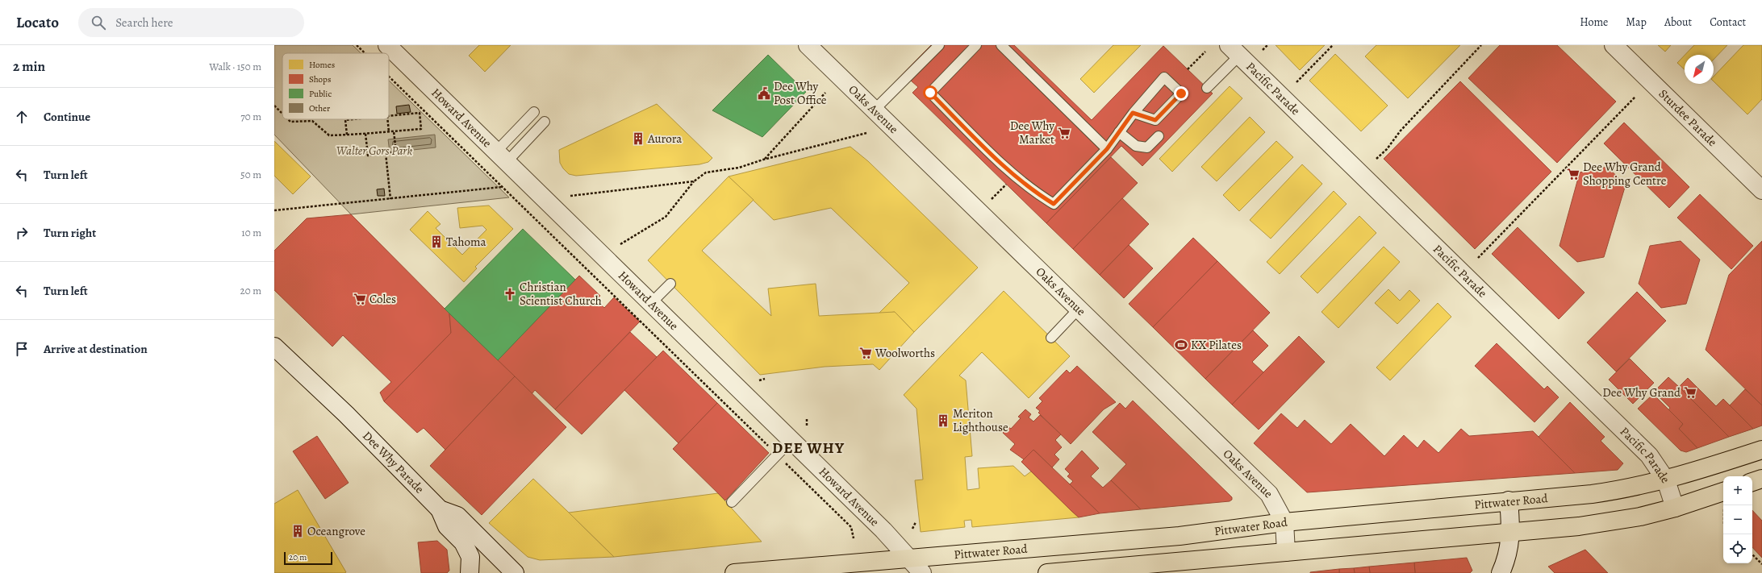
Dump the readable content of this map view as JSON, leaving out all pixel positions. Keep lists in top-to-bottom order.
{
  "streets": {
    "highway": ["Pittwater Road"],
    "street": [
      "Pacific Parade",
      "Oaks Avenue",
      "Howard Avenue",
      "Sturdee Parade",
      "Dee Why Parade"
    ]
  },
  "crossings": [
    ["Pacific Parade", "Pittwater Road"],
    ["Oaks Avenue", "Pittwater Road"],
    ["Howard Avenue", "Pittwater Road"]
  ],
  "districts": ["DEE WHY"],
  "parks": ["Walter Gors Park"],
  "places": {
    "public building": ["Dee Why Post Office"],
    "supermarket": [
      "Dee Why Market",
      "Dee Why Grand Shopping Centre",
      "Coles",
      "Woolworths",
      "Dee Why Grand"
    ],
    "building": [
      "Aurora",
      "Tahoma",
      "Meriton Lighthouse",
      "Oceangrove"
    ],
    "church": ["Christian Scientist Church"],
    "sports": ["KX Pilates"]
  },
  "legend": [
    "Homes",
    "Shops",
    "Public",
    "Other"
  ],
  "scale_bar": "20 m",
  "north": "bottom left",
  "page": {
    "header": "Locato",
    "search": "Search here",
    "nav": [
      "Home",
      "Map",
      "About",
      "Contact"
    ],
    "heading": ["2 min", "Walk · 150 m"],
    "list": [
      ["Continue", "70 m"],
      ["Turn left", "50 m"],
      ["Turn right", "10 m"],
      ["Turn left", "20 m"],
      "Arrive at destination"
    ],
    "map_buttons": ["+", "−"],
    "scale": "20 m"
  }
}
